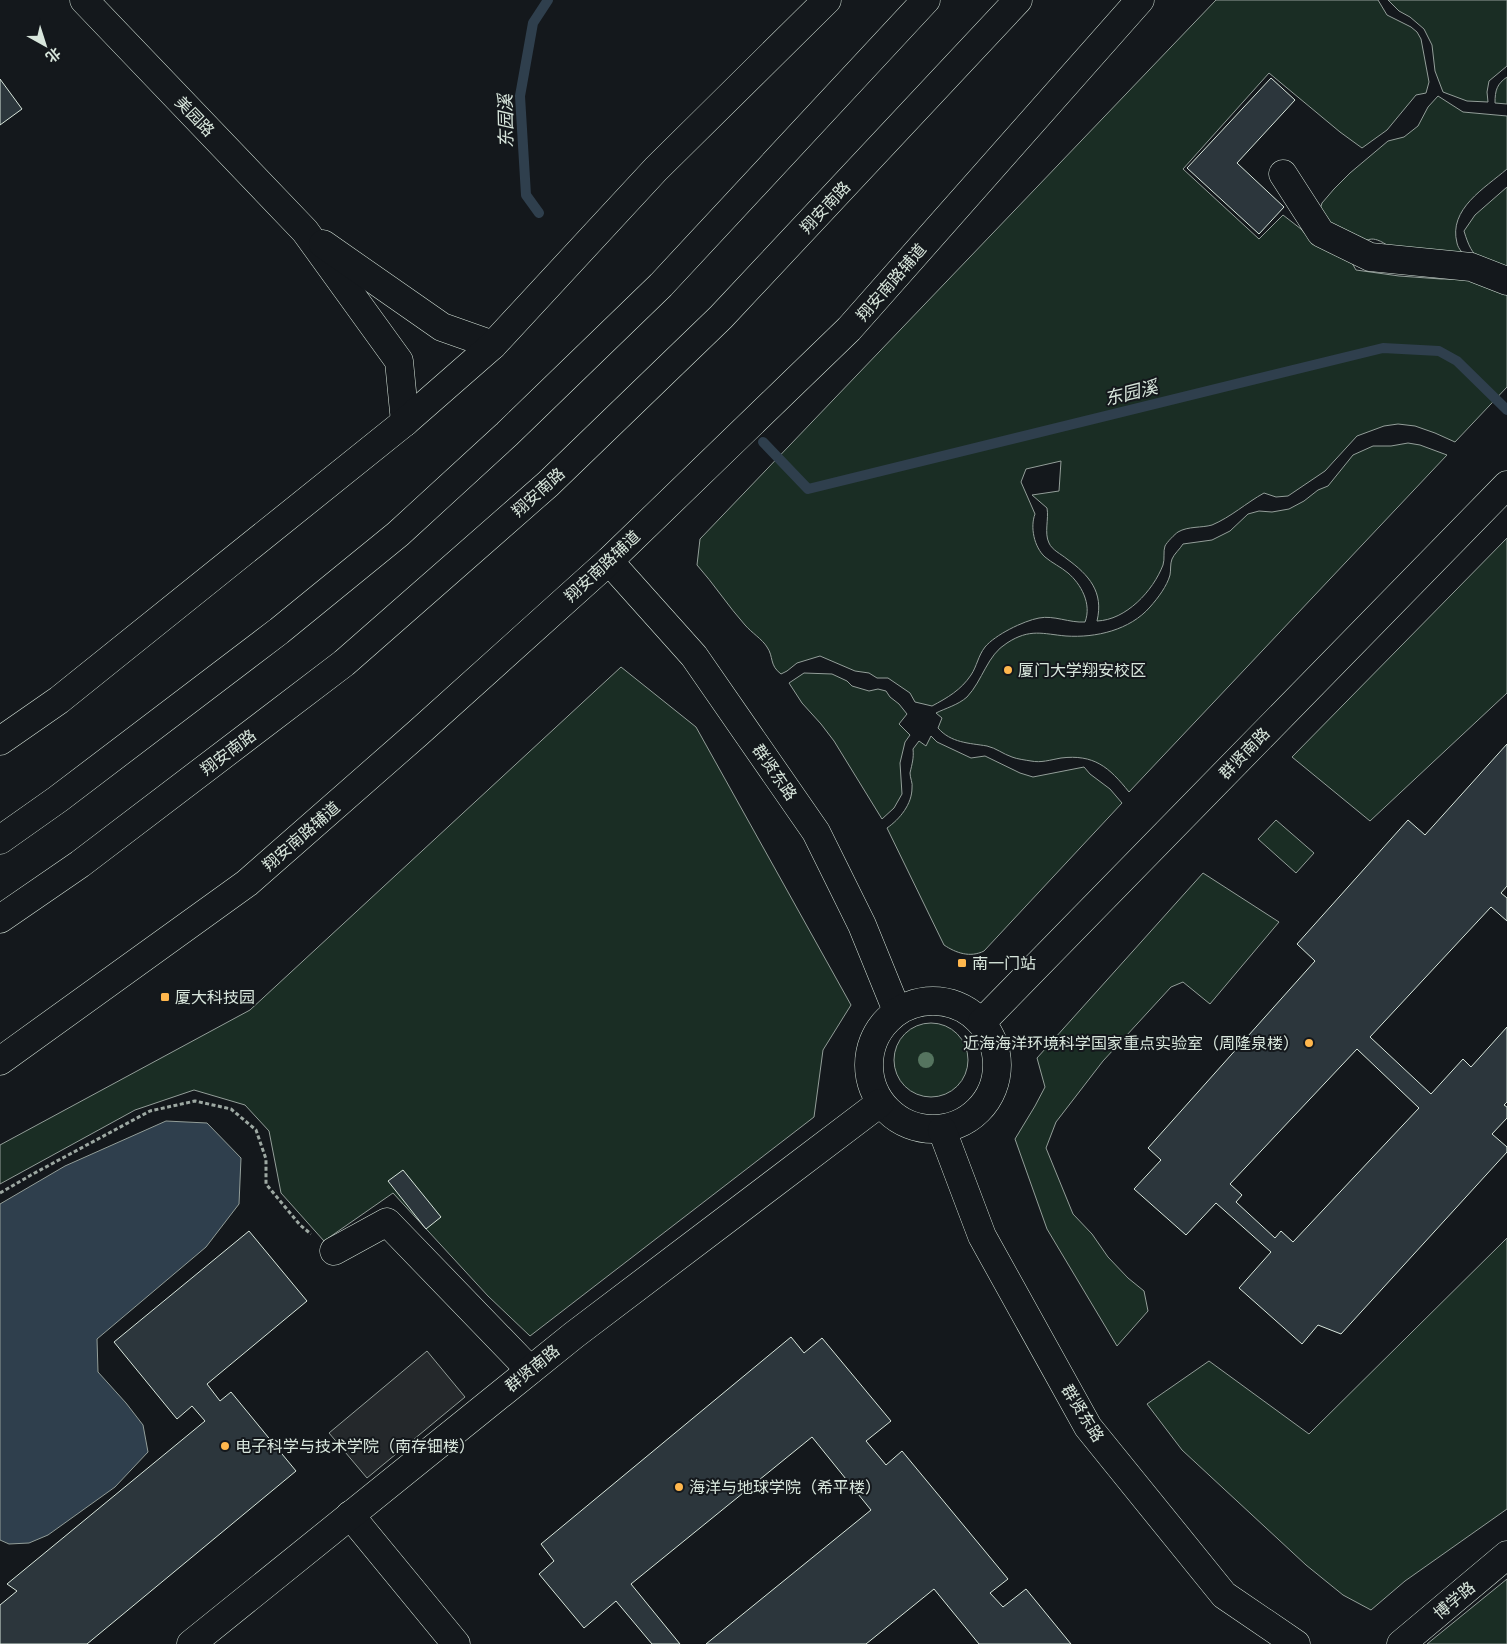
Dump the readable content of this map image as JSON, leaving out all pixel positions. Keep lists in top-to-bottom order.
{
  "streets": {
    "main road": [
      "美园路",
      "翔安南路",
      "翔安南路辅道",
      "群贤南路",
      "群贤东路",
      "博学路"
    ]
  },
  "crossings": [
    ["翔安南路辅道", "群贤东路"],
    ["群贤南路", "群贤东路"]
  ],
  "water": ["东园溪"],
  "places": {
    "other": [
      "厦门大学翔安校区",
      "近海海洋环境科学国家重点实验室（周隆泉楼）",
      "电子科学与技术学院（南存钿楼）",
      "海洋与地球学院（希平楼）"
    ],
    "transit": ["南一门站", "厦大科技园"]
  },
  "north": "bottom right"
}
